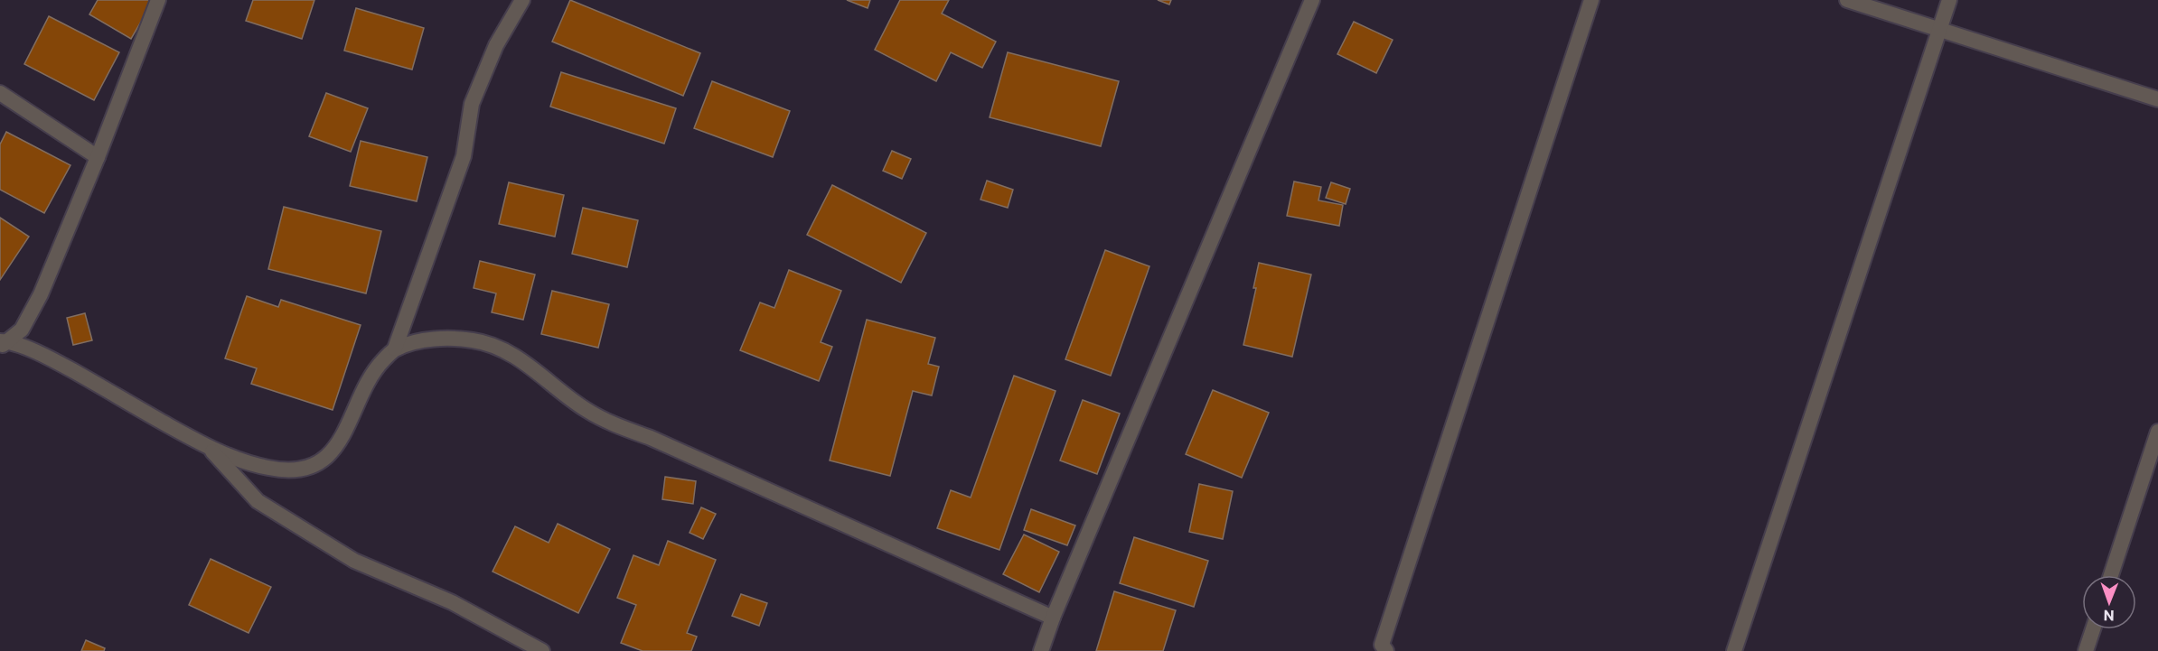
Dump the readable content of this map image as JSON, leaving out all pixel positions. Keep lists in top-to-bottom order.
{
  "north": "bottom"
}
